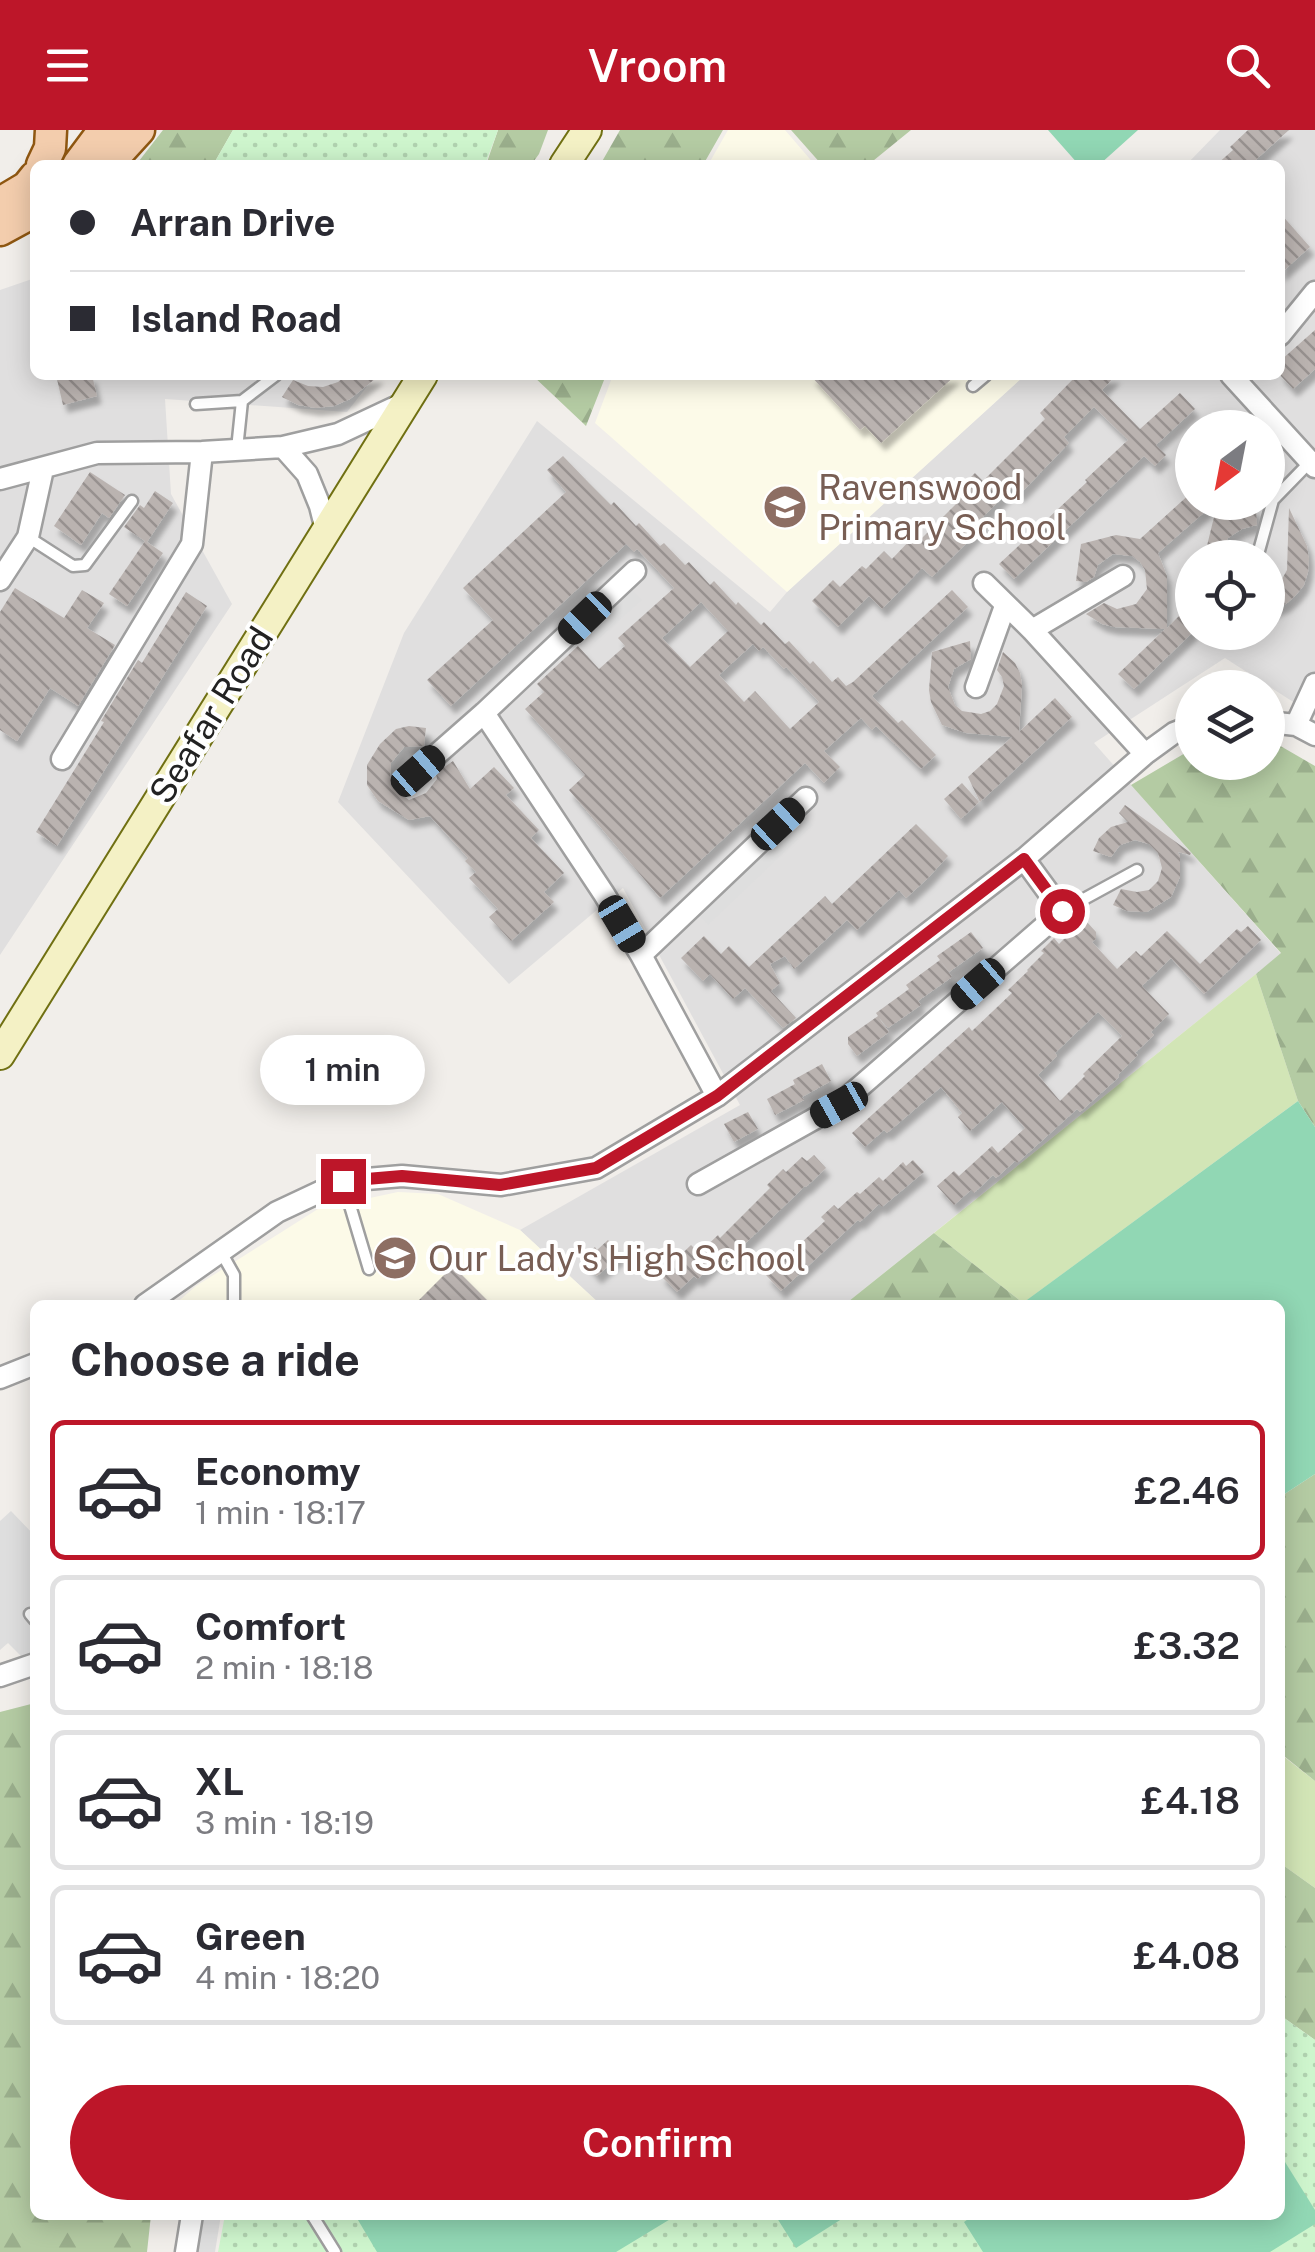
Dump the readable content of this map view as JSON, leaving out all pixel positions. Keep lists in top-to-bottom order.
{
  "streets": {
    "street": ["Seafar Road"]
  },
  "places": {
    "school or university": ["Ravenswood Primary School", "Our Lady's High School"]
  },
  "north": "bottom left",
  "page": {
    "header": "Vroom",
    "banner": ["Arran Drive", "Island Road"],
    "bubble": "1 min",
    "heading": "Choose a ride",
    "list": [
      {
        "name": "Economy",
        "note": "1 min · 18:17",
        "value": "£2.46"
      },
      {
        "name": "Comfort",
        "note": "2 min · 18:18",
        "value": "£3.32"
      },
      {
        "name": "XL",
        "note": "3 min · 18:19",
        "value": "£4.18"
      },
      {
        "name": "Green",
        "note": "4 min · 18:20",
        "value": "£4.08"
      }
    ],
    "buttons": "Confirm"
  }
}
